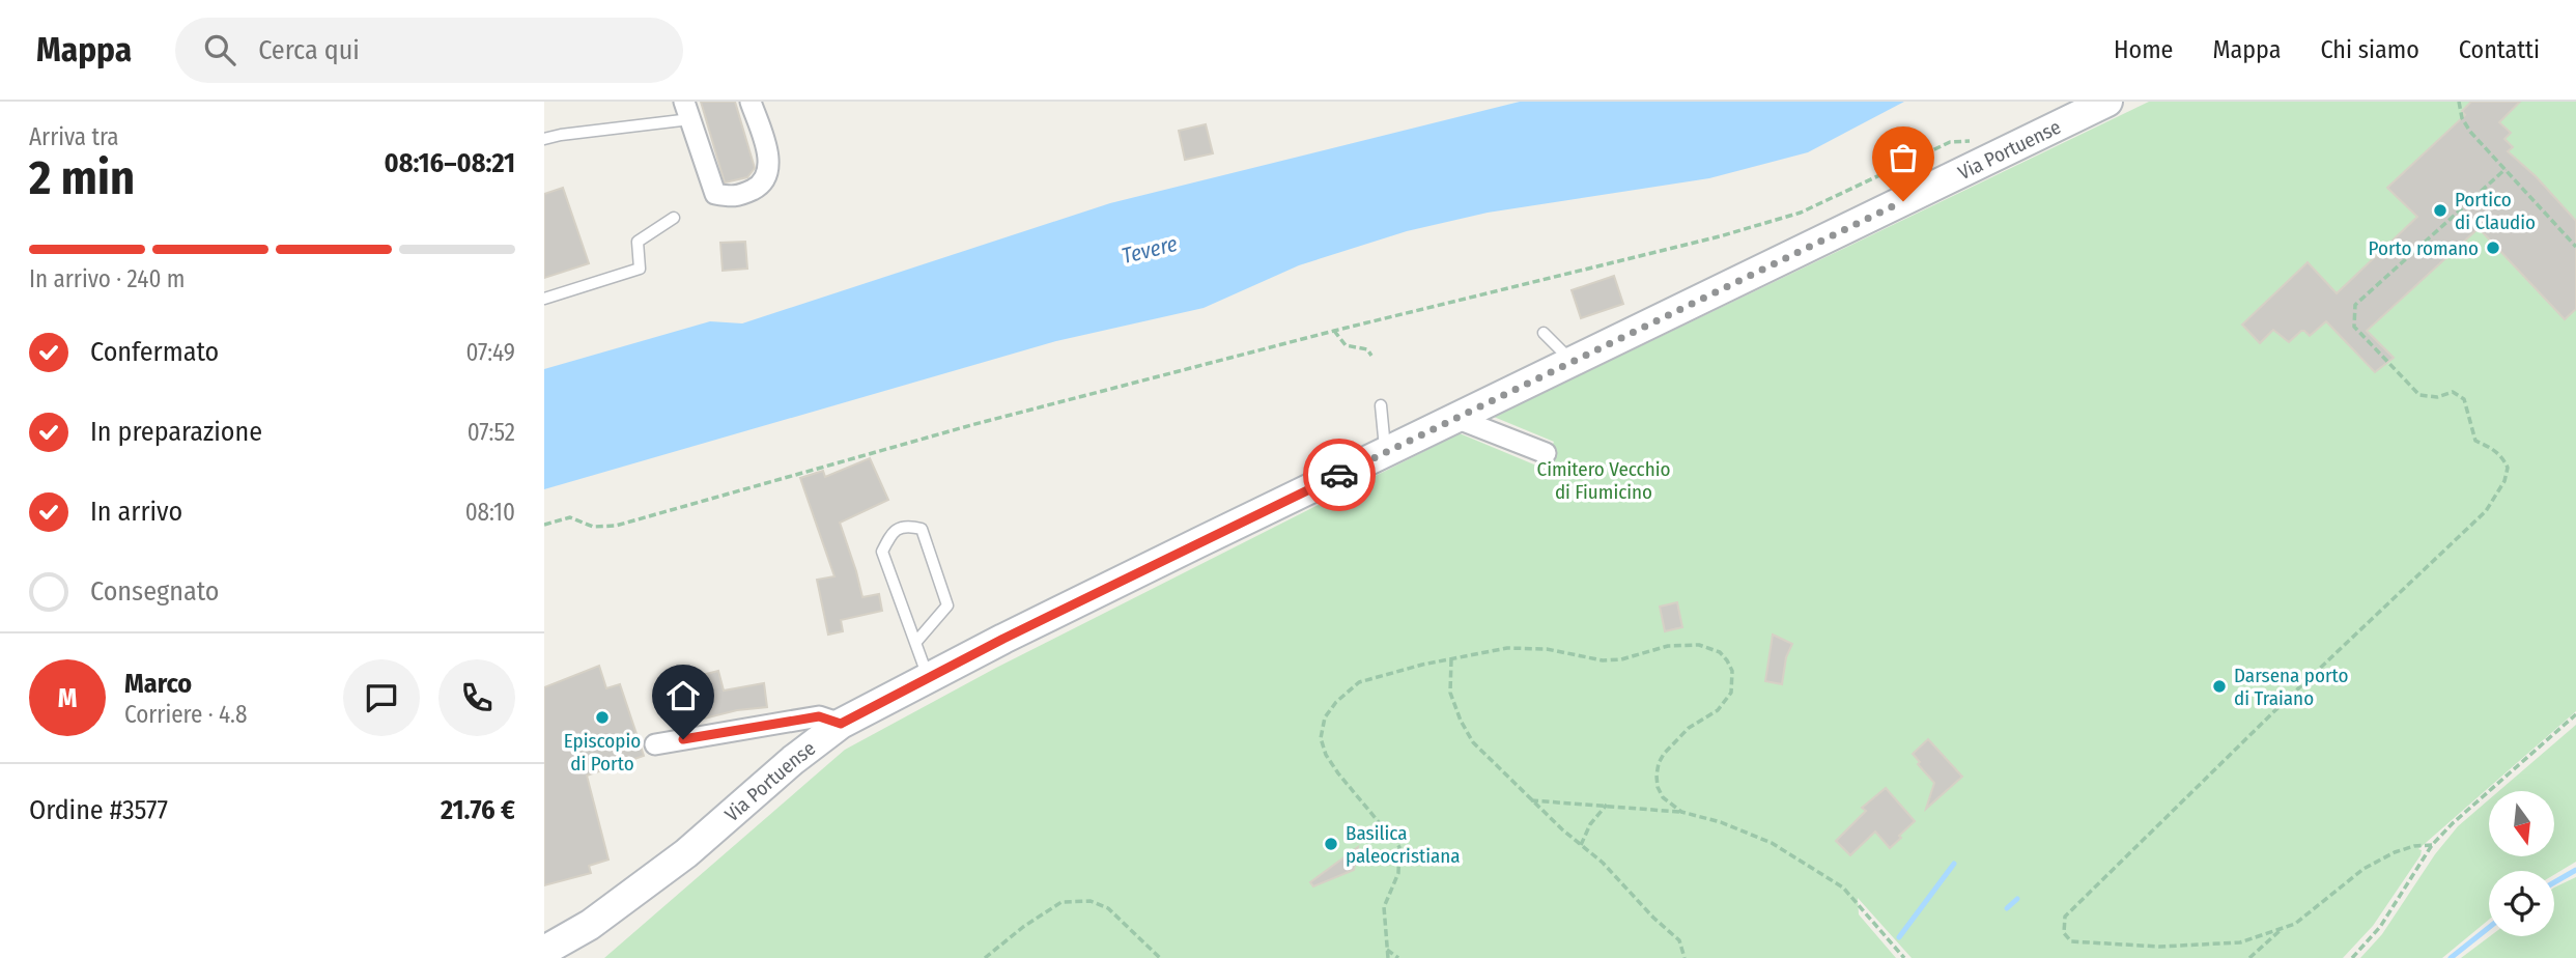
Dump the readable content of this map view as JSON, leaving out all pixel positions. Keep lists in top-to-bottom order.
{
  "streets": {
    "street": ["Via Portuense"]
  },
  "water": ["Tevere"],
  "parks": ["Cimitero Vecchio di Fiumicino"],
  "places": [
    "Portico di Claudio",
    "Porto romano",
    "Darsena porto di Traiano",
    "Episcopio di Porto",
    "Basilica paleocristiana"
  ],
  "north": "bottom",
  "page": {
    "header": "Mappa",
    "search": "Cerca qui",
    "nav": [
      "Home",
      "Mappa",
      "Chi siamo",
      "Contatti"
    ],
    "heading": ["2 min", "Arriva tra", "08:16–08:21"],
    "panel": [
      "Marco",
      "Corriere · 4.8",
      "Ordine #3577",
      "21.76 €"
    ],
    "bar": "In arrivo · 240 m",
    "list": [
      ["Confermato", "07:49"],
      ["In preparazione", "07:52"],
      ["In arrivo", "08:10"],
      "Consegnato"
    ],
    "round": "M"
  }
}
